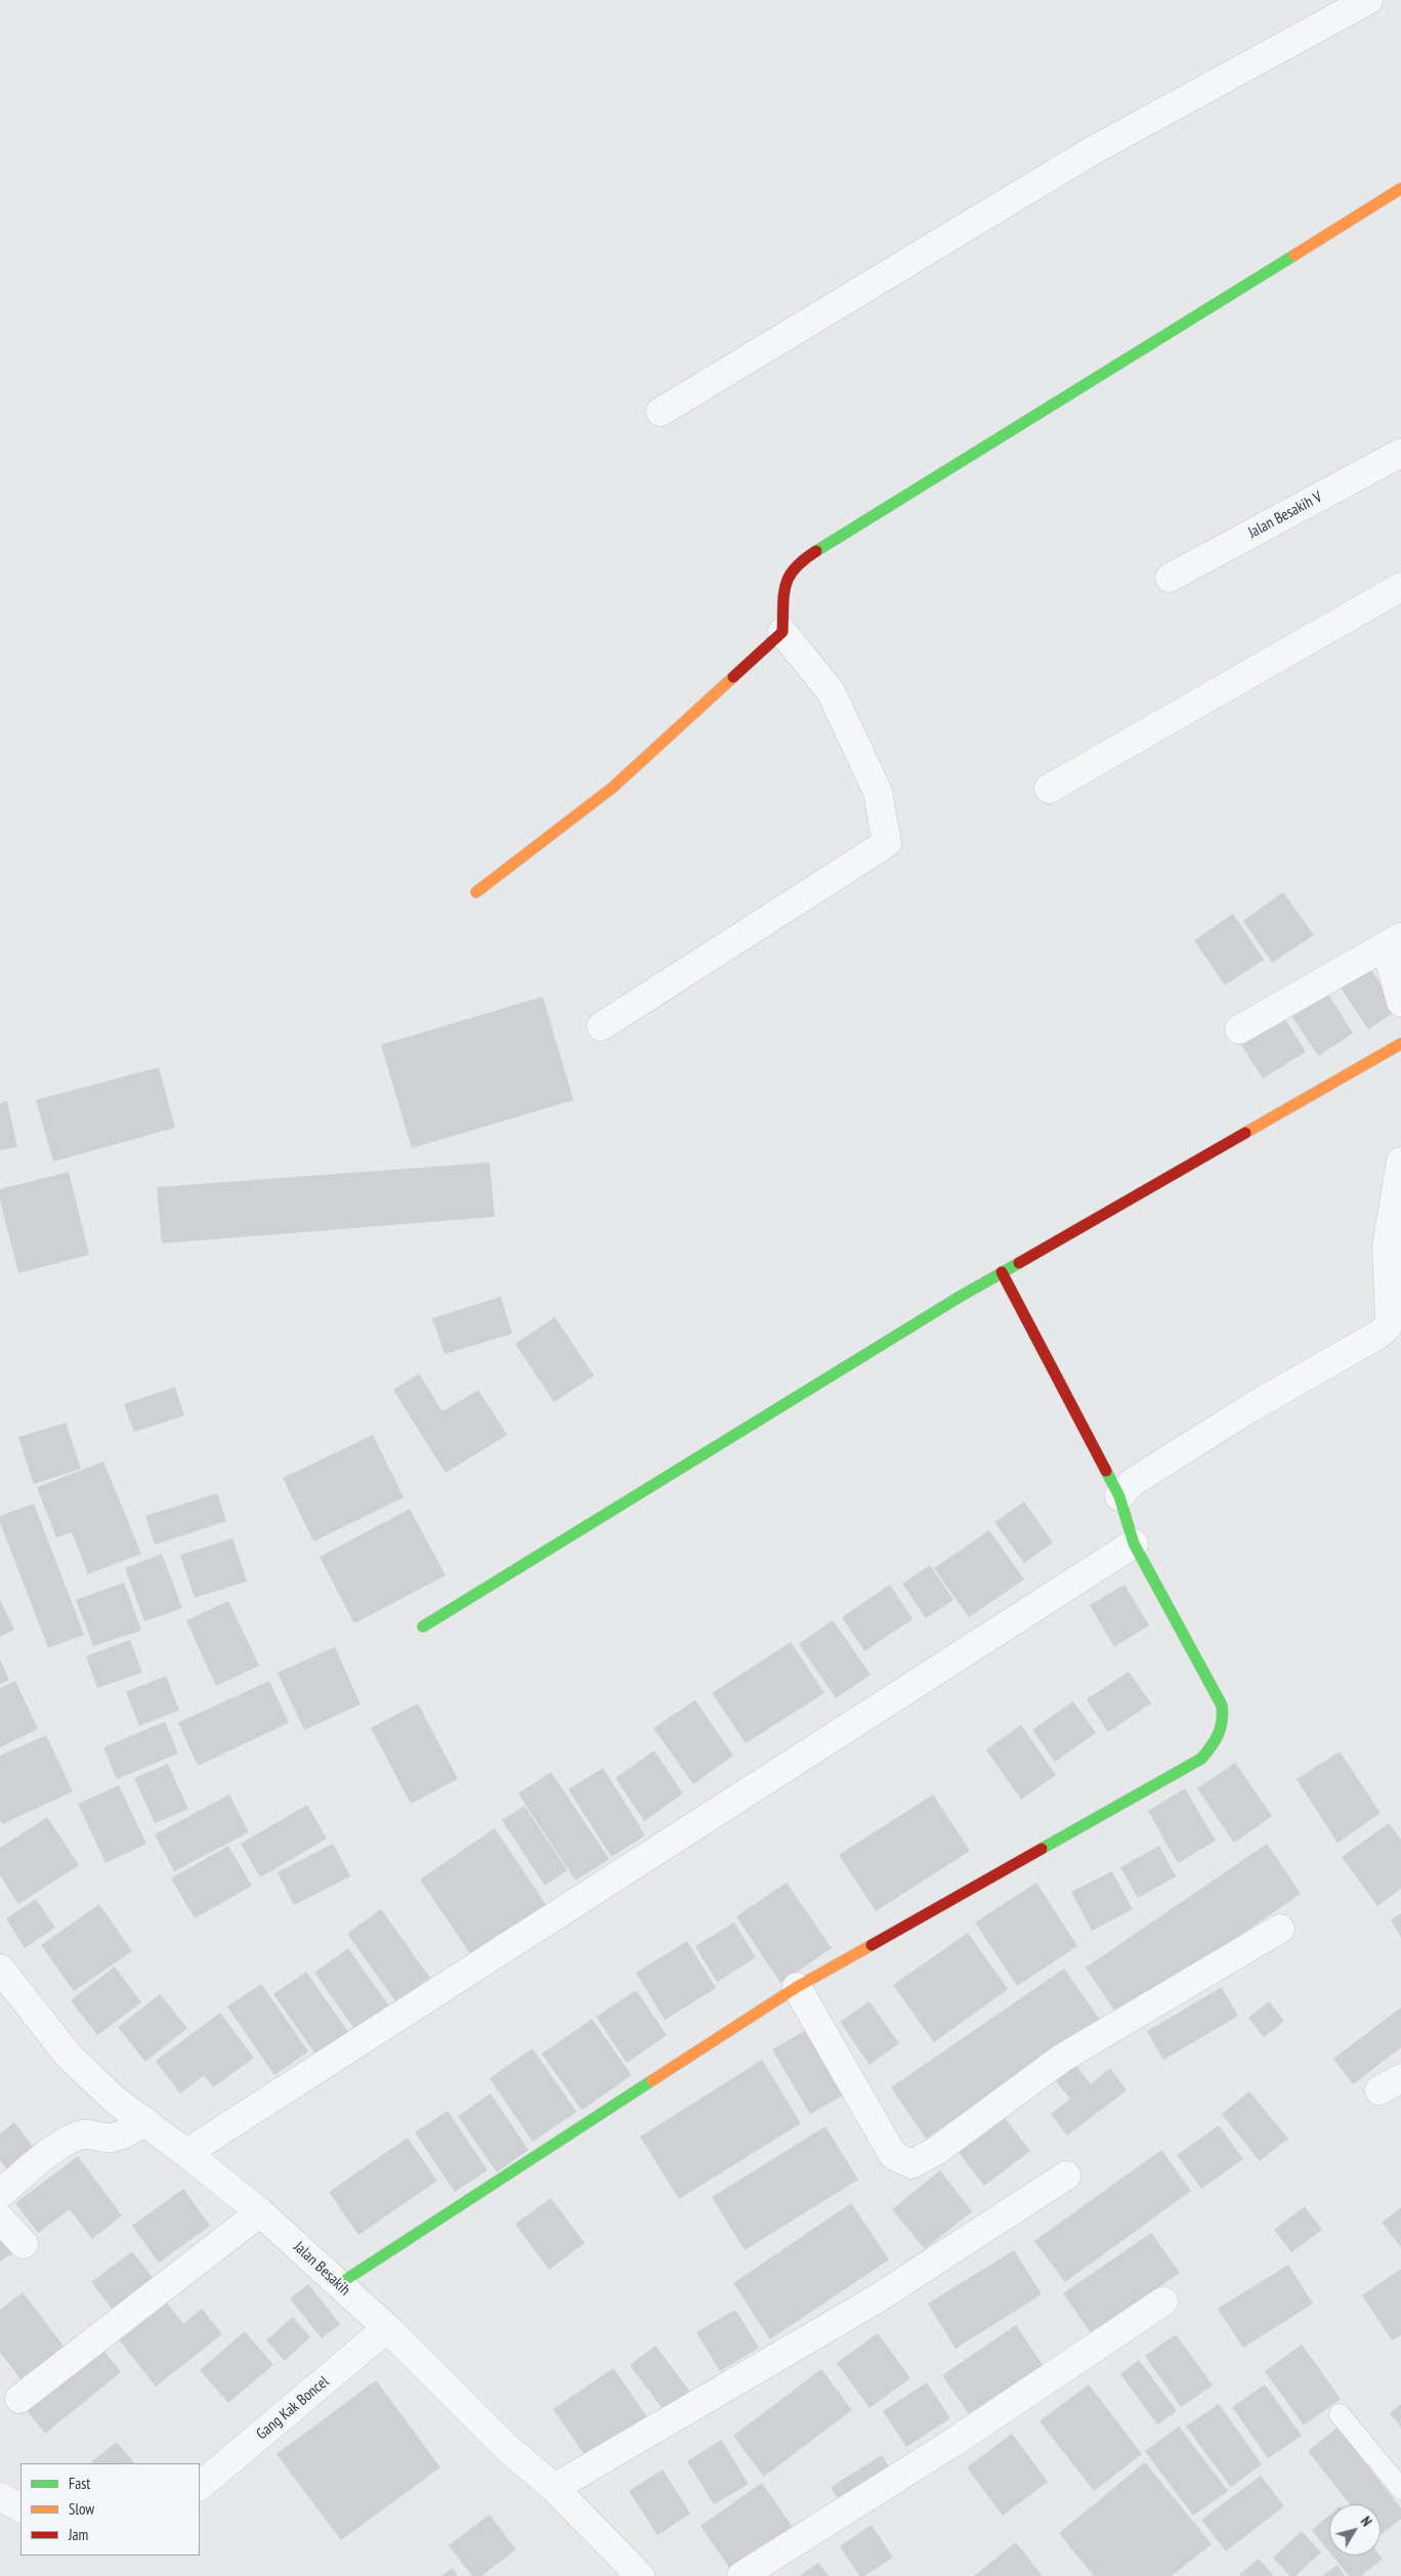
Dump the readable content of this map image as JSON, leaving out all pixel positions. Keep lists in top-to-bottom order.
{
  "streets": {
    "street": ["Jalan Besakih V", "Jalan Besakih", "Gang Kak Boncel"]
  },
  "crossings": [
    ["Jalan Besakih", "Gang Kak Boncel"]
  ],
  "legend": ["Fast", "Slow", "Jam"],
  "north": "top right"
}
